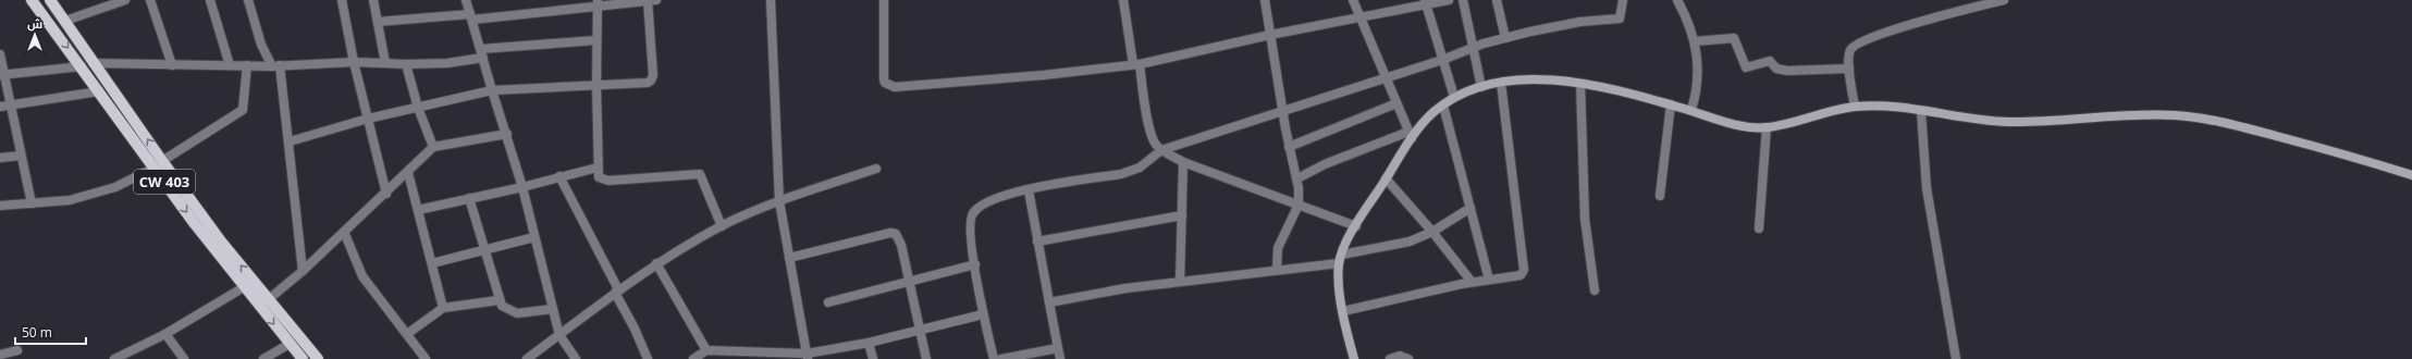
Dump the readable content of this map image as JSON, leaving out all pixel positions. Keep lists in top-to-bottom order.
{
  "streets": {
    "main road": ["CW 403"]
  },
  "scale_bar": "50 m",
  "north": "top"
}
